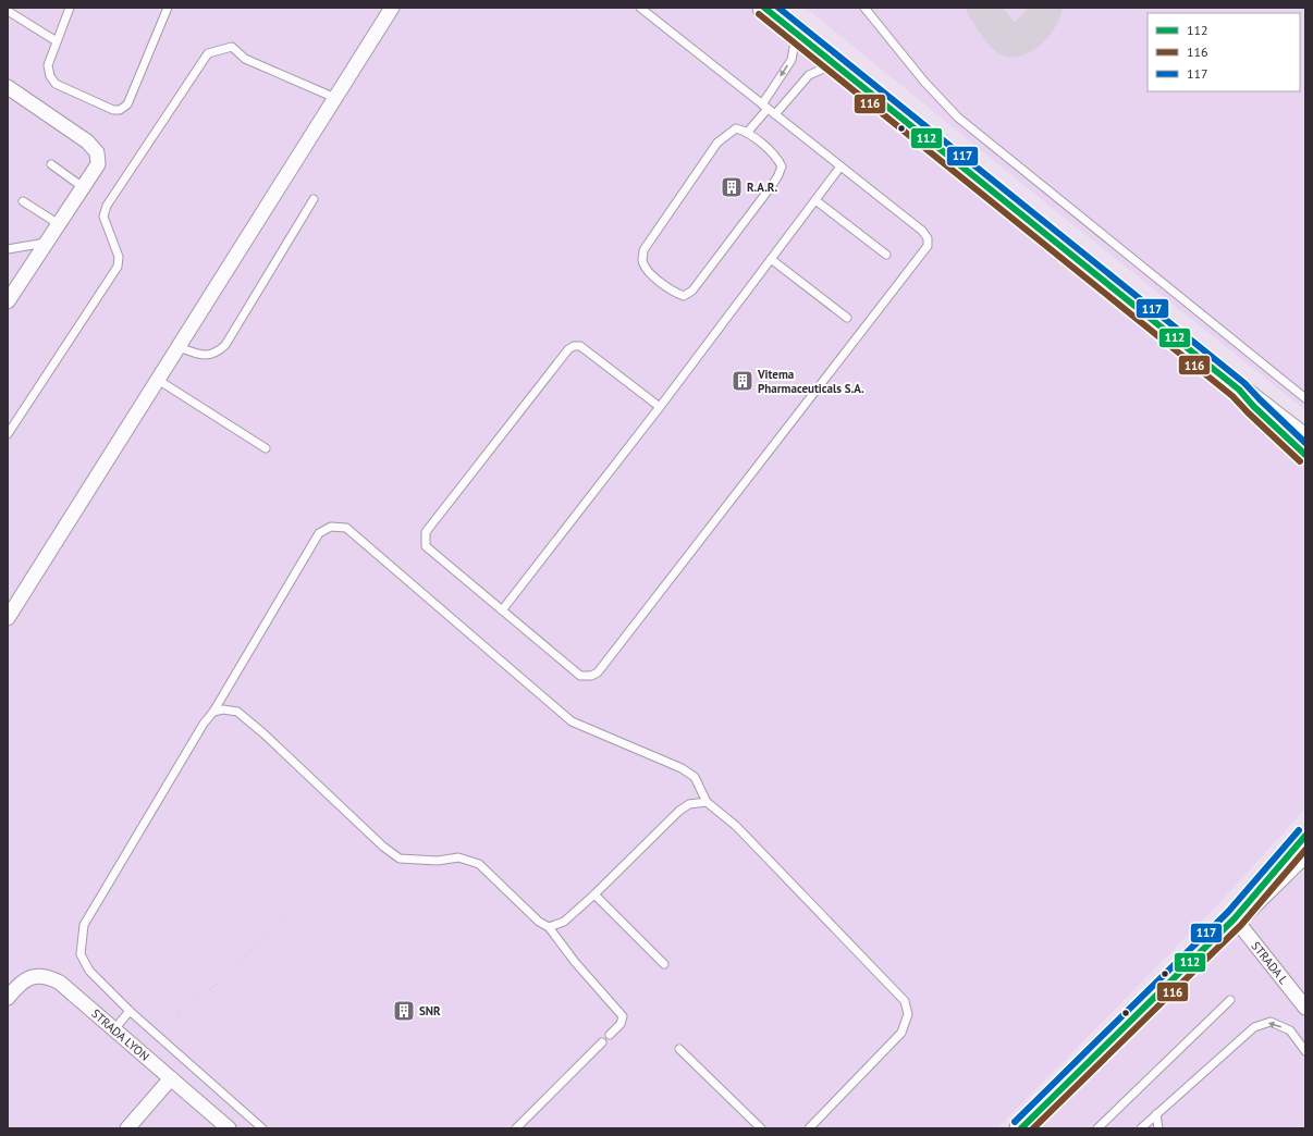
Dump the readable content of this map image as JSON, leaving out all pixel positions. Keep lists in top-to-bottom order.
{
  "streets": {
    "street": ["STRADA L", "STRADA LYON"]
  },
  "places": {
    "building": ["R.A.R.", "Vitema Pharmaceuticals S.A.", "SNR"]
  },
  "lines": ["transit line 112", "transit line 117", "transit line 116"],
  "legend": ["112", "116", "117"]
}
